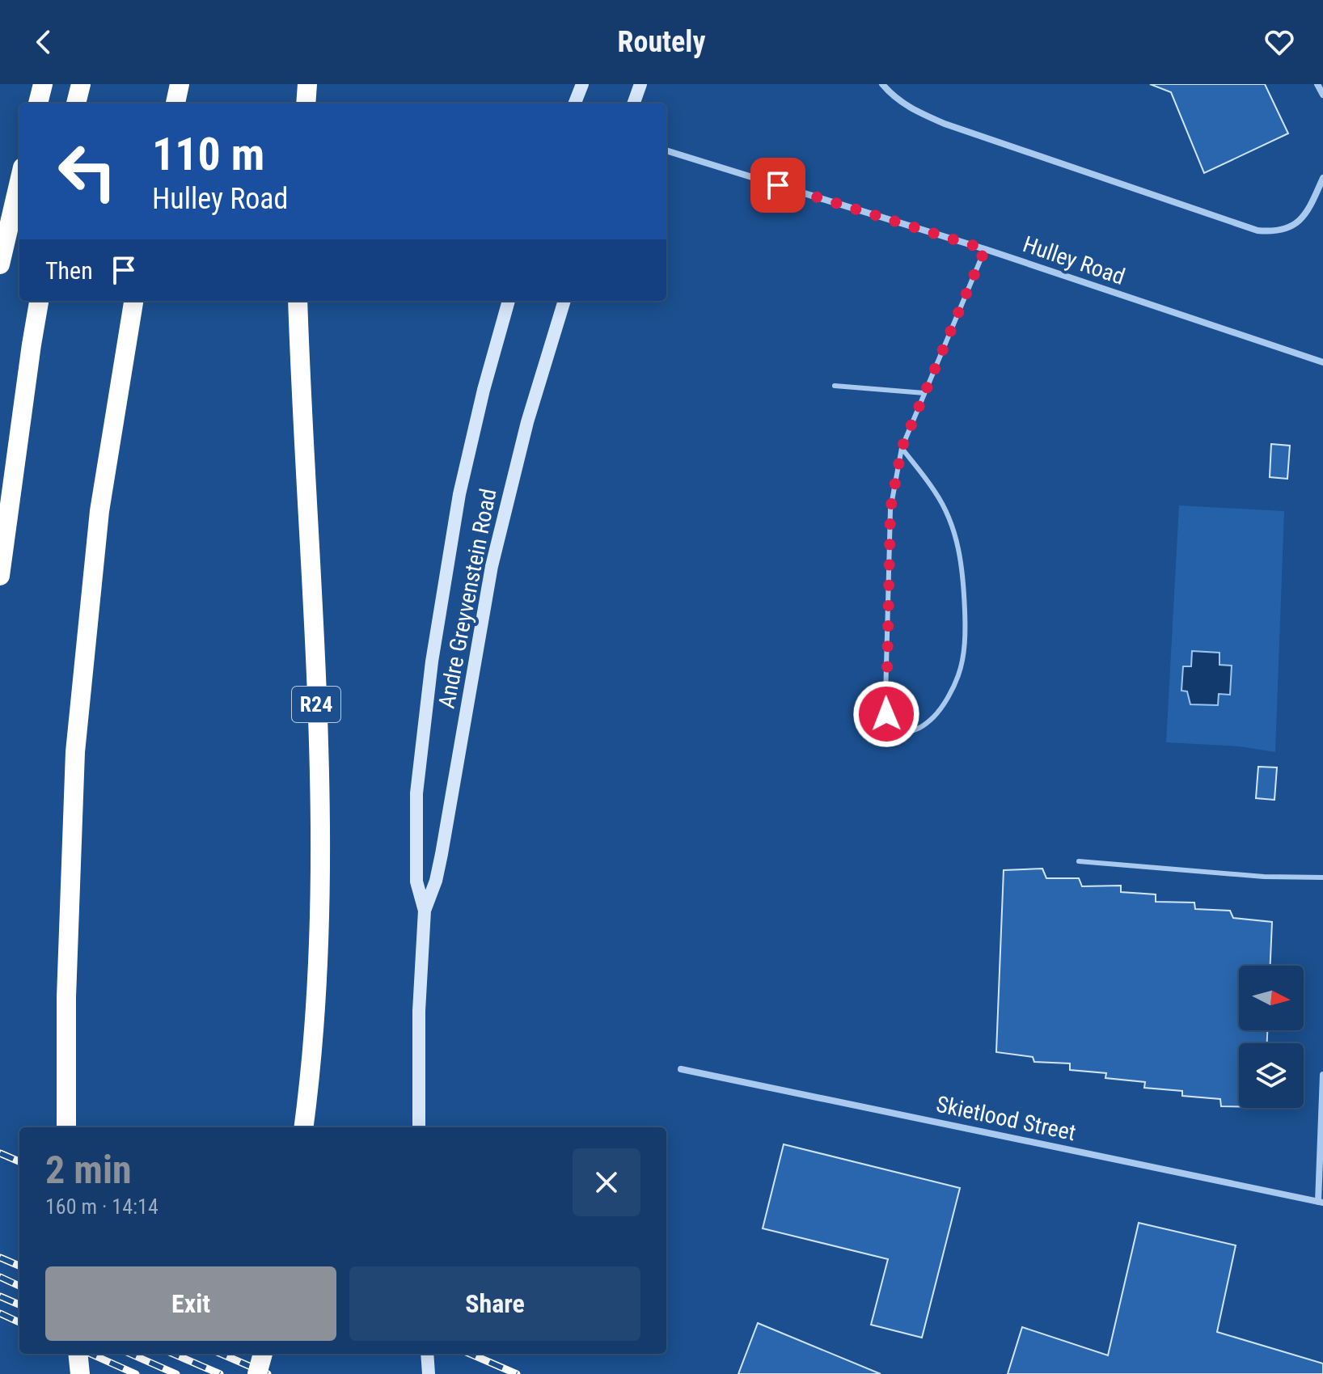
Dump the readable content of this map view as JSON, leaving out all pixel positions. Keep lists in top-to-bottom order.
{
  "streets": {
    "highway": ["R24"],
    "main road": ["Andre Greyvenstein Road"],
    "street": ["Hulley Road", "Skietlood Street"]
  },
  "north": "right",
  "page": {
    "header": "Routely",
    "turn": ["110 m", "Hulley Road"],
    "then": "Then",
    "heading": ["2 min", "160 m · 14:14"],
    "buttons": ["Exit", "Share"]
  }
}
